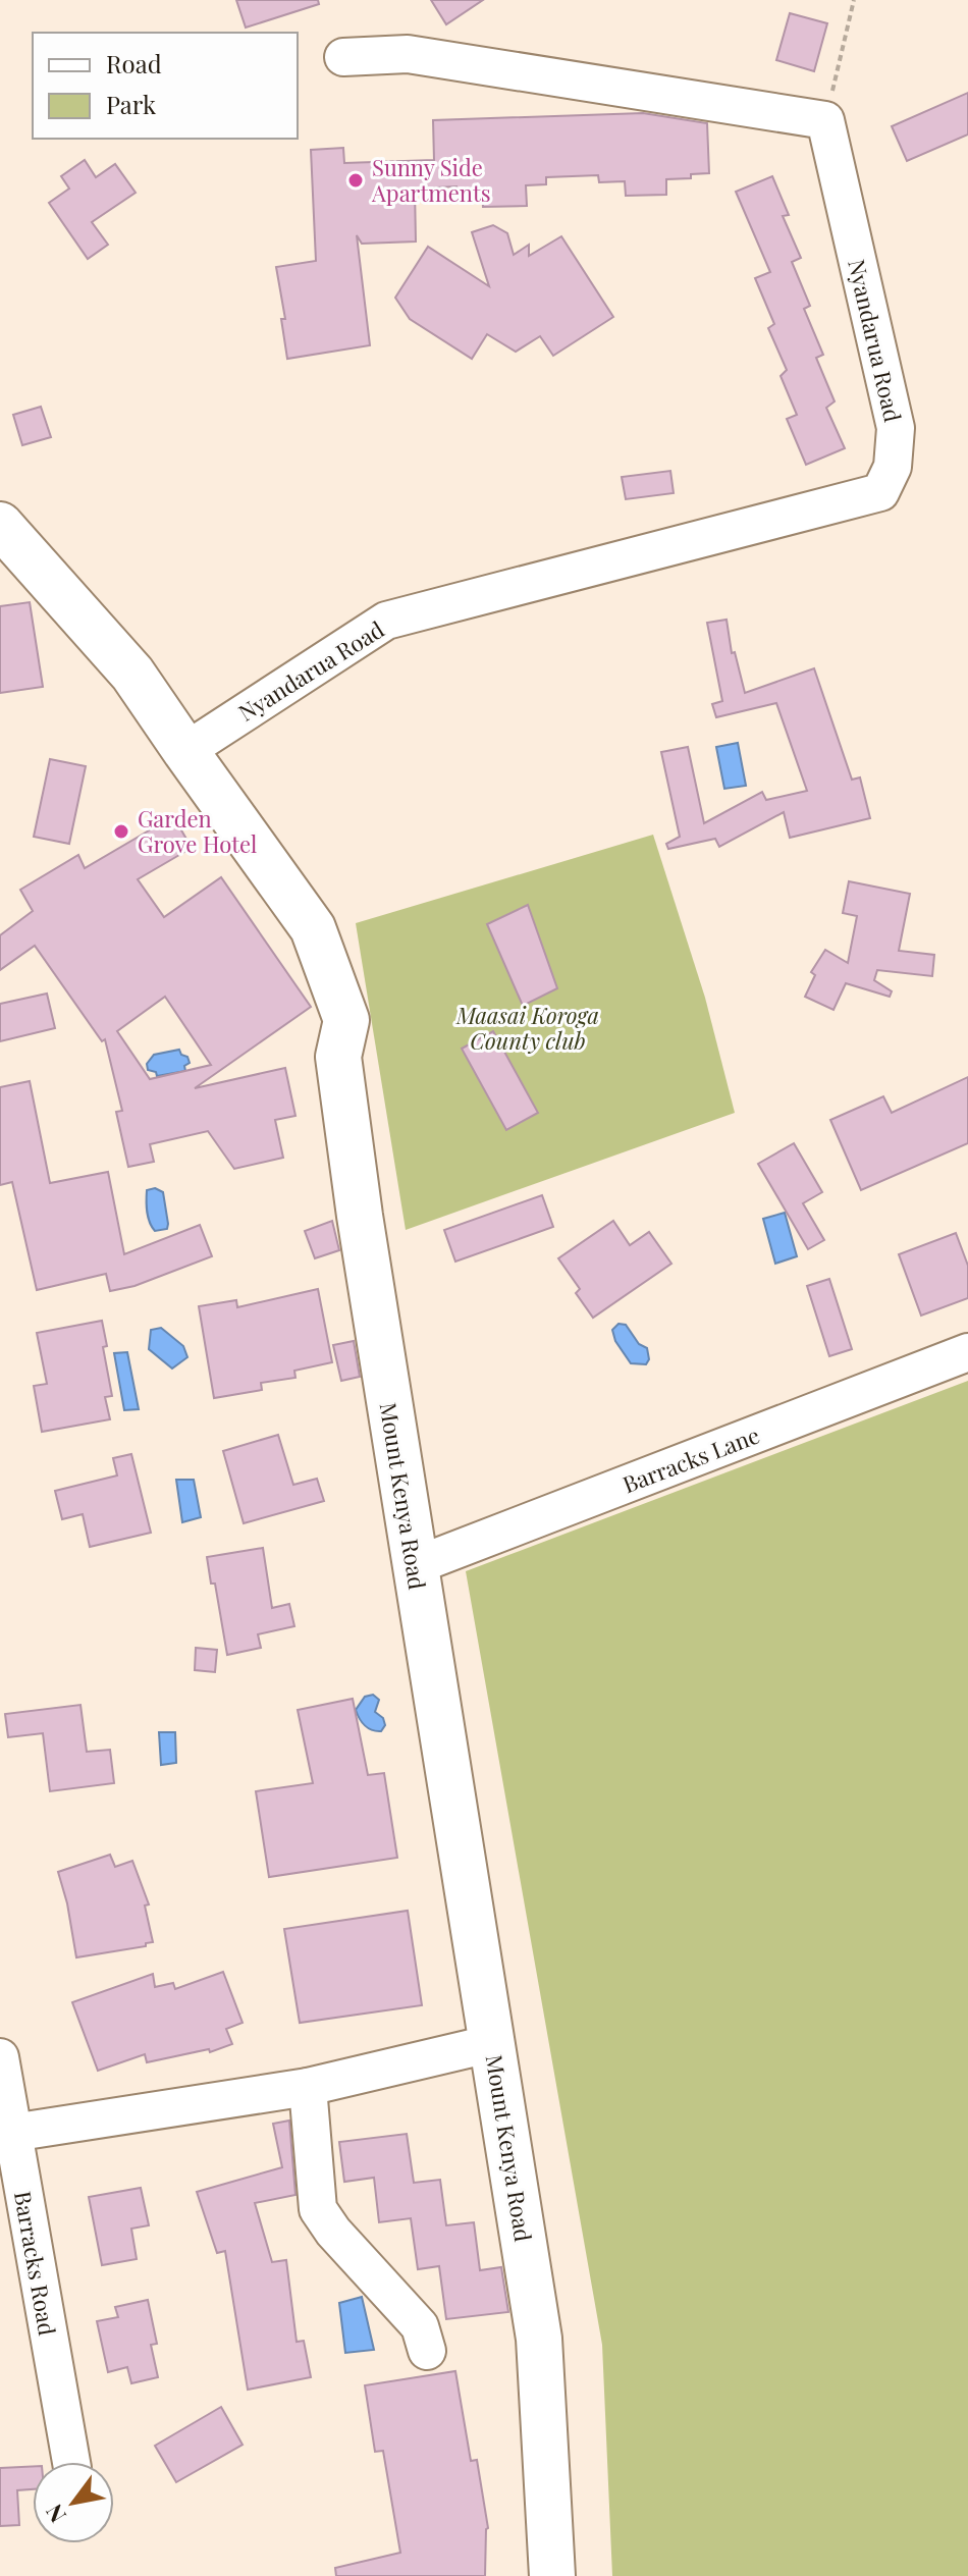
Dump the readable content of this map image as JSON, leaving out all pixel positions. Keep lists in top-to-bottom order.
{
  "streets": {
    "main road": ["Mount Kenya Road"],
    "street": ["Nyandarua Road", "Barracks Lane", "Barracks Road"]
  },
  "crossings": [
    ["Nyandarua Road", "Mount Kenya Road"],
    ["Barracks Lane", "Mount Kenya Road"]
  ],
  "parks": ["Maasai Koroga County club"],
  "places": ["Sunny Side Apartments", "Garden Grove Hotel"],
  "legend": ["Road", "Park"],
  "north": "bottom left"
}
